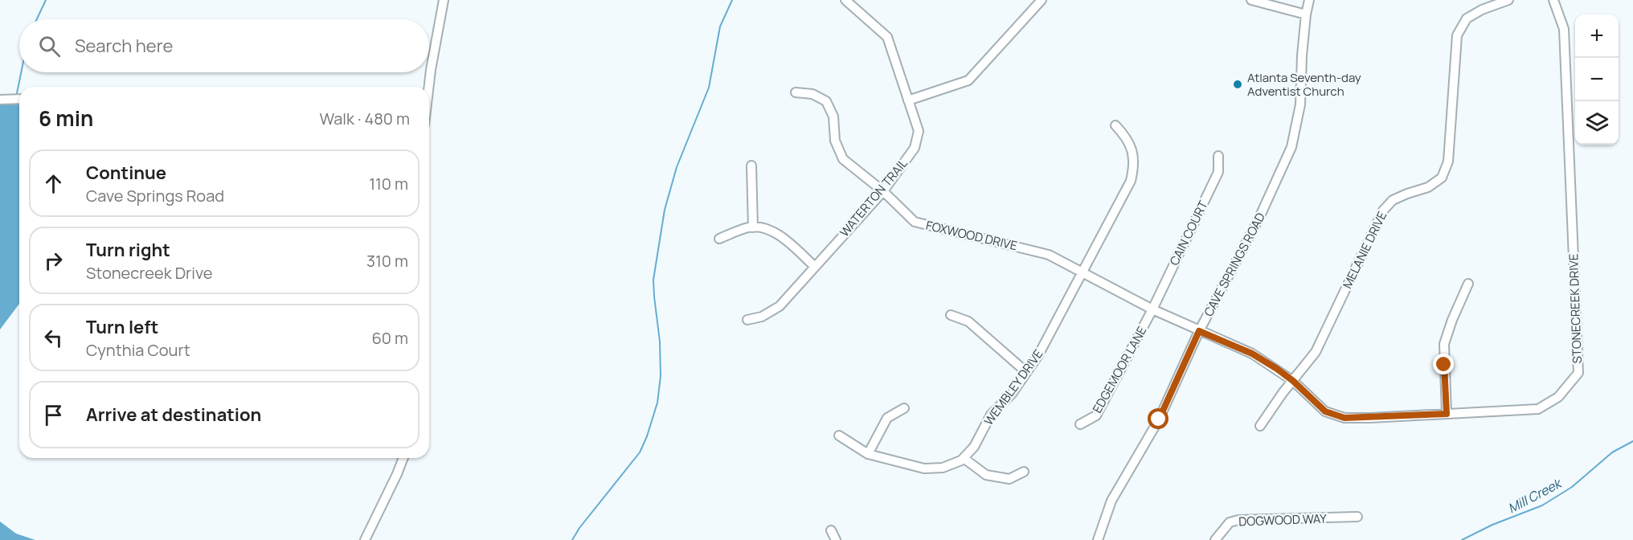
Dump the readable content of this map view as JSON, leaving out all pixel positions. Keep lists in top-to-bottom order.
{
  "streets": {
    "street": [
      "WATERTON TRAIL",
      "CAIN COURT",
      "FOXWOOD DRIVE",
      "MELANIE DRIVE",
      "CAVE SPRINGS ROAD",
      "STONECREEK DRIVE",
      "EDGEMOOR LANE",
      "WEMBLEY DRIVE",
      "DOGWOOD WAY"
    ]
  },
  "crossings": [
    ["WATERTON TRAIL", "FOXWOOD DRIVE"],
    ["CAIN COURT", "FOXWOOD DRIVE"],
    ["CAIN COURT", "EDGEMOOR LANE"],
    ["FOXWOOD DRIVE", "CAVE SPRINGS ROAD"],
    ["FOXWOOD DRIVE", "STONECREEK DRIVE"],
    ["FOXWOOD DRIVE", "EDGEMOOR LANE"],
    ["FOXWOOD DRIVE", "WEMBLEY DRIVE"],
    ["MELANIE DRIVE", "STONECREEK DRIVE"],
    ["CAVE SPRINGS ROAD", "STONECREEK DRIVE"]
  ],
  "water": ["Mill Creek"],
  "places": ["Atlanta Seventh-day Adventist Church"],
  "page": {
    "map_buttons": ["+", "−"],
    "search": "Search here",
    "heading": ["6 min", "Walk · 480 m"],
    "list": [
      ["Continue", "Cave Springs Road", "110 m"],
      ["Turn right", "Stonecreek Drive", "310 m"],
      ["Turn left", "Cynthia Court", "60 m"],
      "Arrive at destination"
    ]
  }
}
